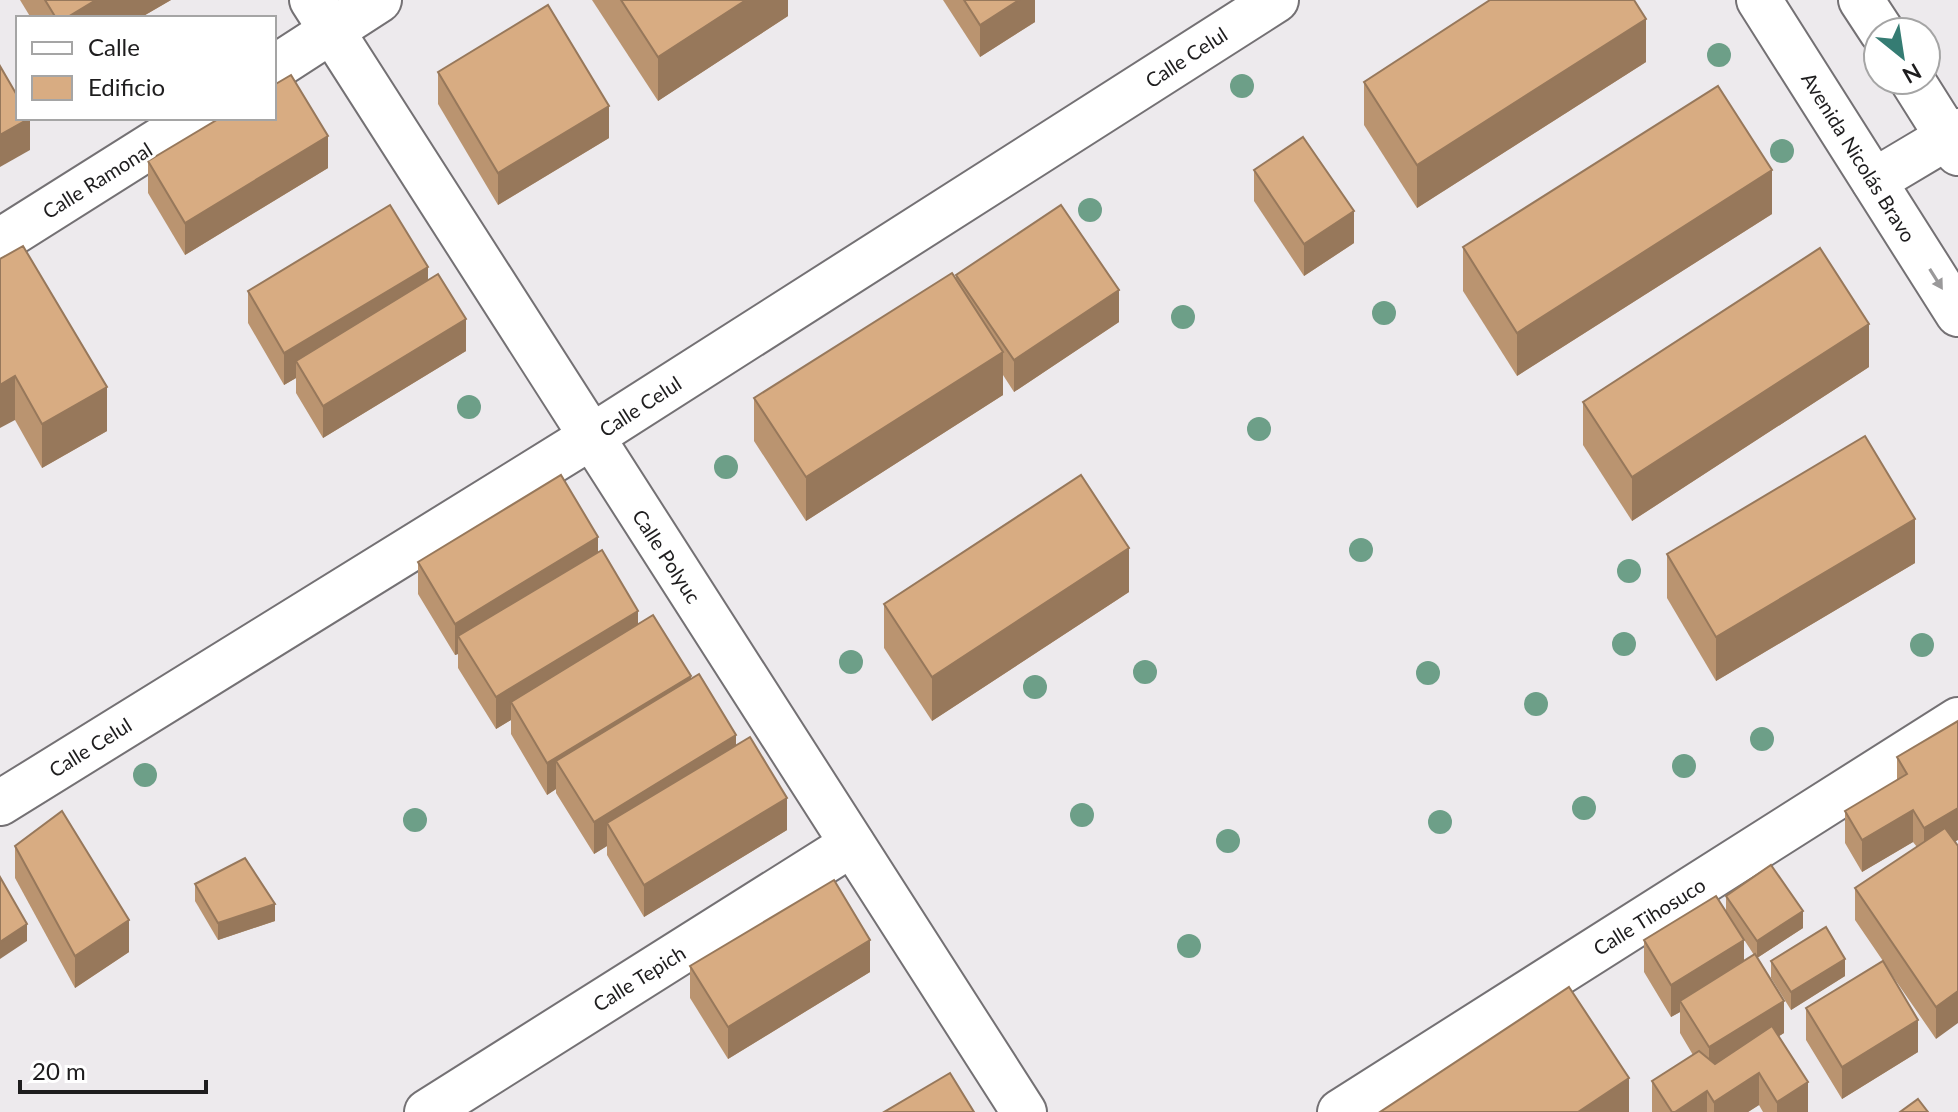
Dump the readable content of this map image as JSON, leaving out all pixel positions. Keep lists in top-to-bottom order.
{
  "streets": {
    "street": [
      "Calle Celul",
      "Avenida Nicolás Bravo",
      "Calle Ramonal",
      "Calle Polyuc",
      "Calle Tihosuco",
      "Calle Tepich"
    ]
  },
  "crossings": [
    ["Calle Celul", "Calle Polyuc"],
    ["Calle Polyuc", "Calle Tepich"]
  ],
  "one_way": ["Avenida Nicolás Bravo"],
  "legend": ["Calle", "Edificio"],
  "scale_bar": "20 m",
  "north": "bottom right"
}
